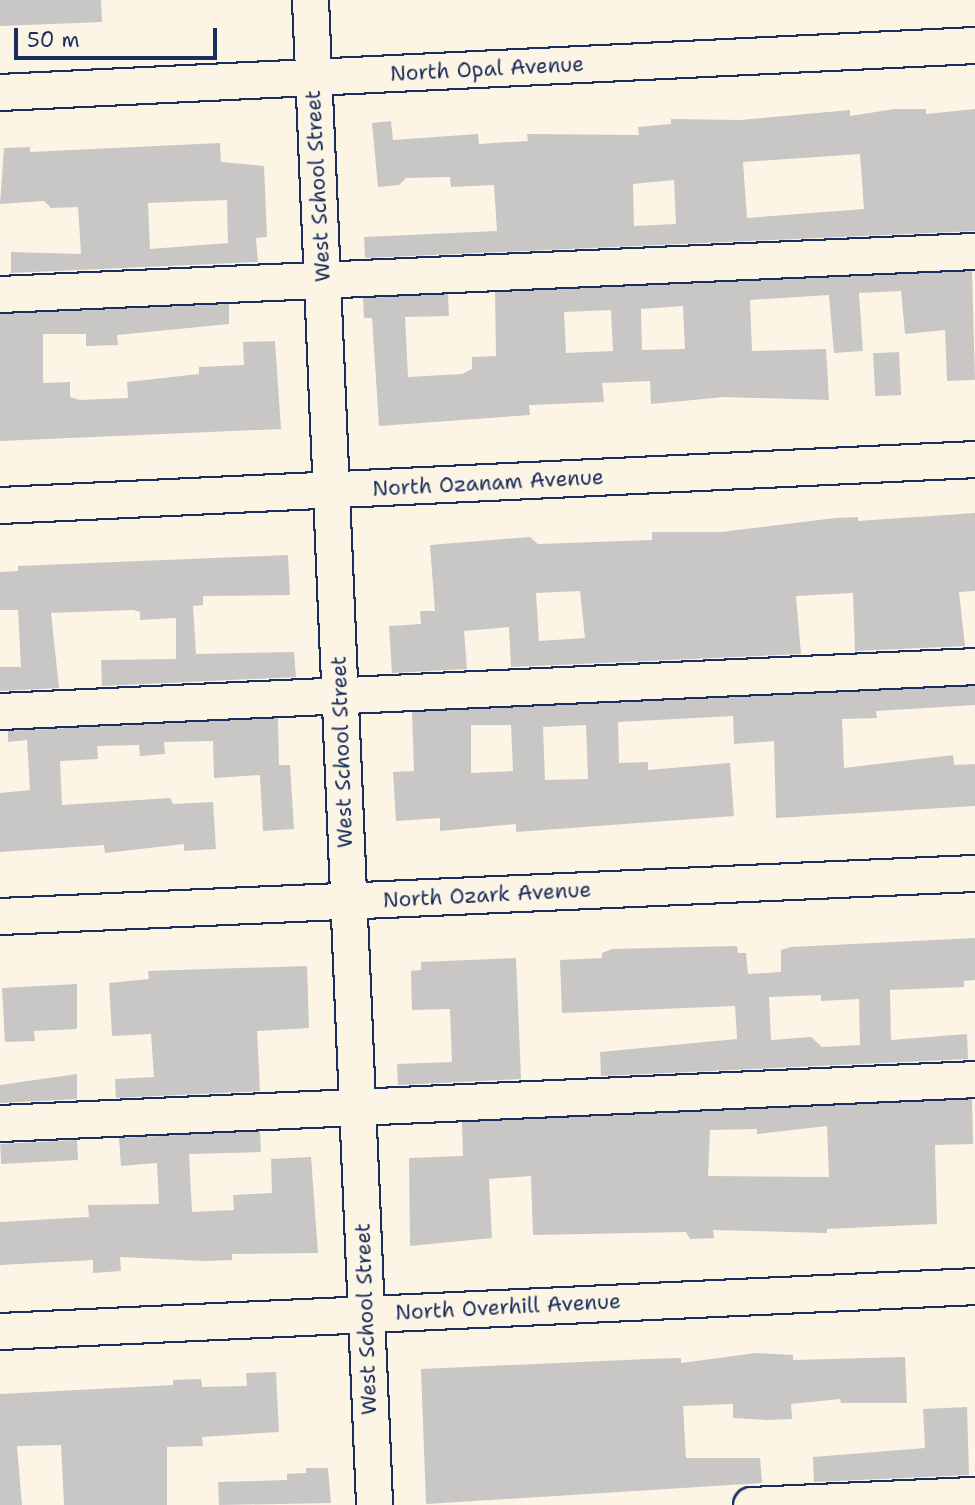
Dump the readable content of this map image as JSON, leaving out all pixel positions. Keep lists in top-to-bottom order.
{
  "streets": {
    "street": [
      "North Opal Avenue",
      "West School Street",
      "North Ozanam Avenue",
      "North Ozark Avenue",
      "North Overhill Avenue"
    ]
  },
  "crossings": [
    ["North Opal Avenue", "West School Street"],
    ["West School Street", "North Ozanam Avenue"],
    ["West School Street", "North Ozark Avenue"],
    ["West School Street", "North Overhill Avenue"]
  ],
  "scale_bar": "50 m"
}
